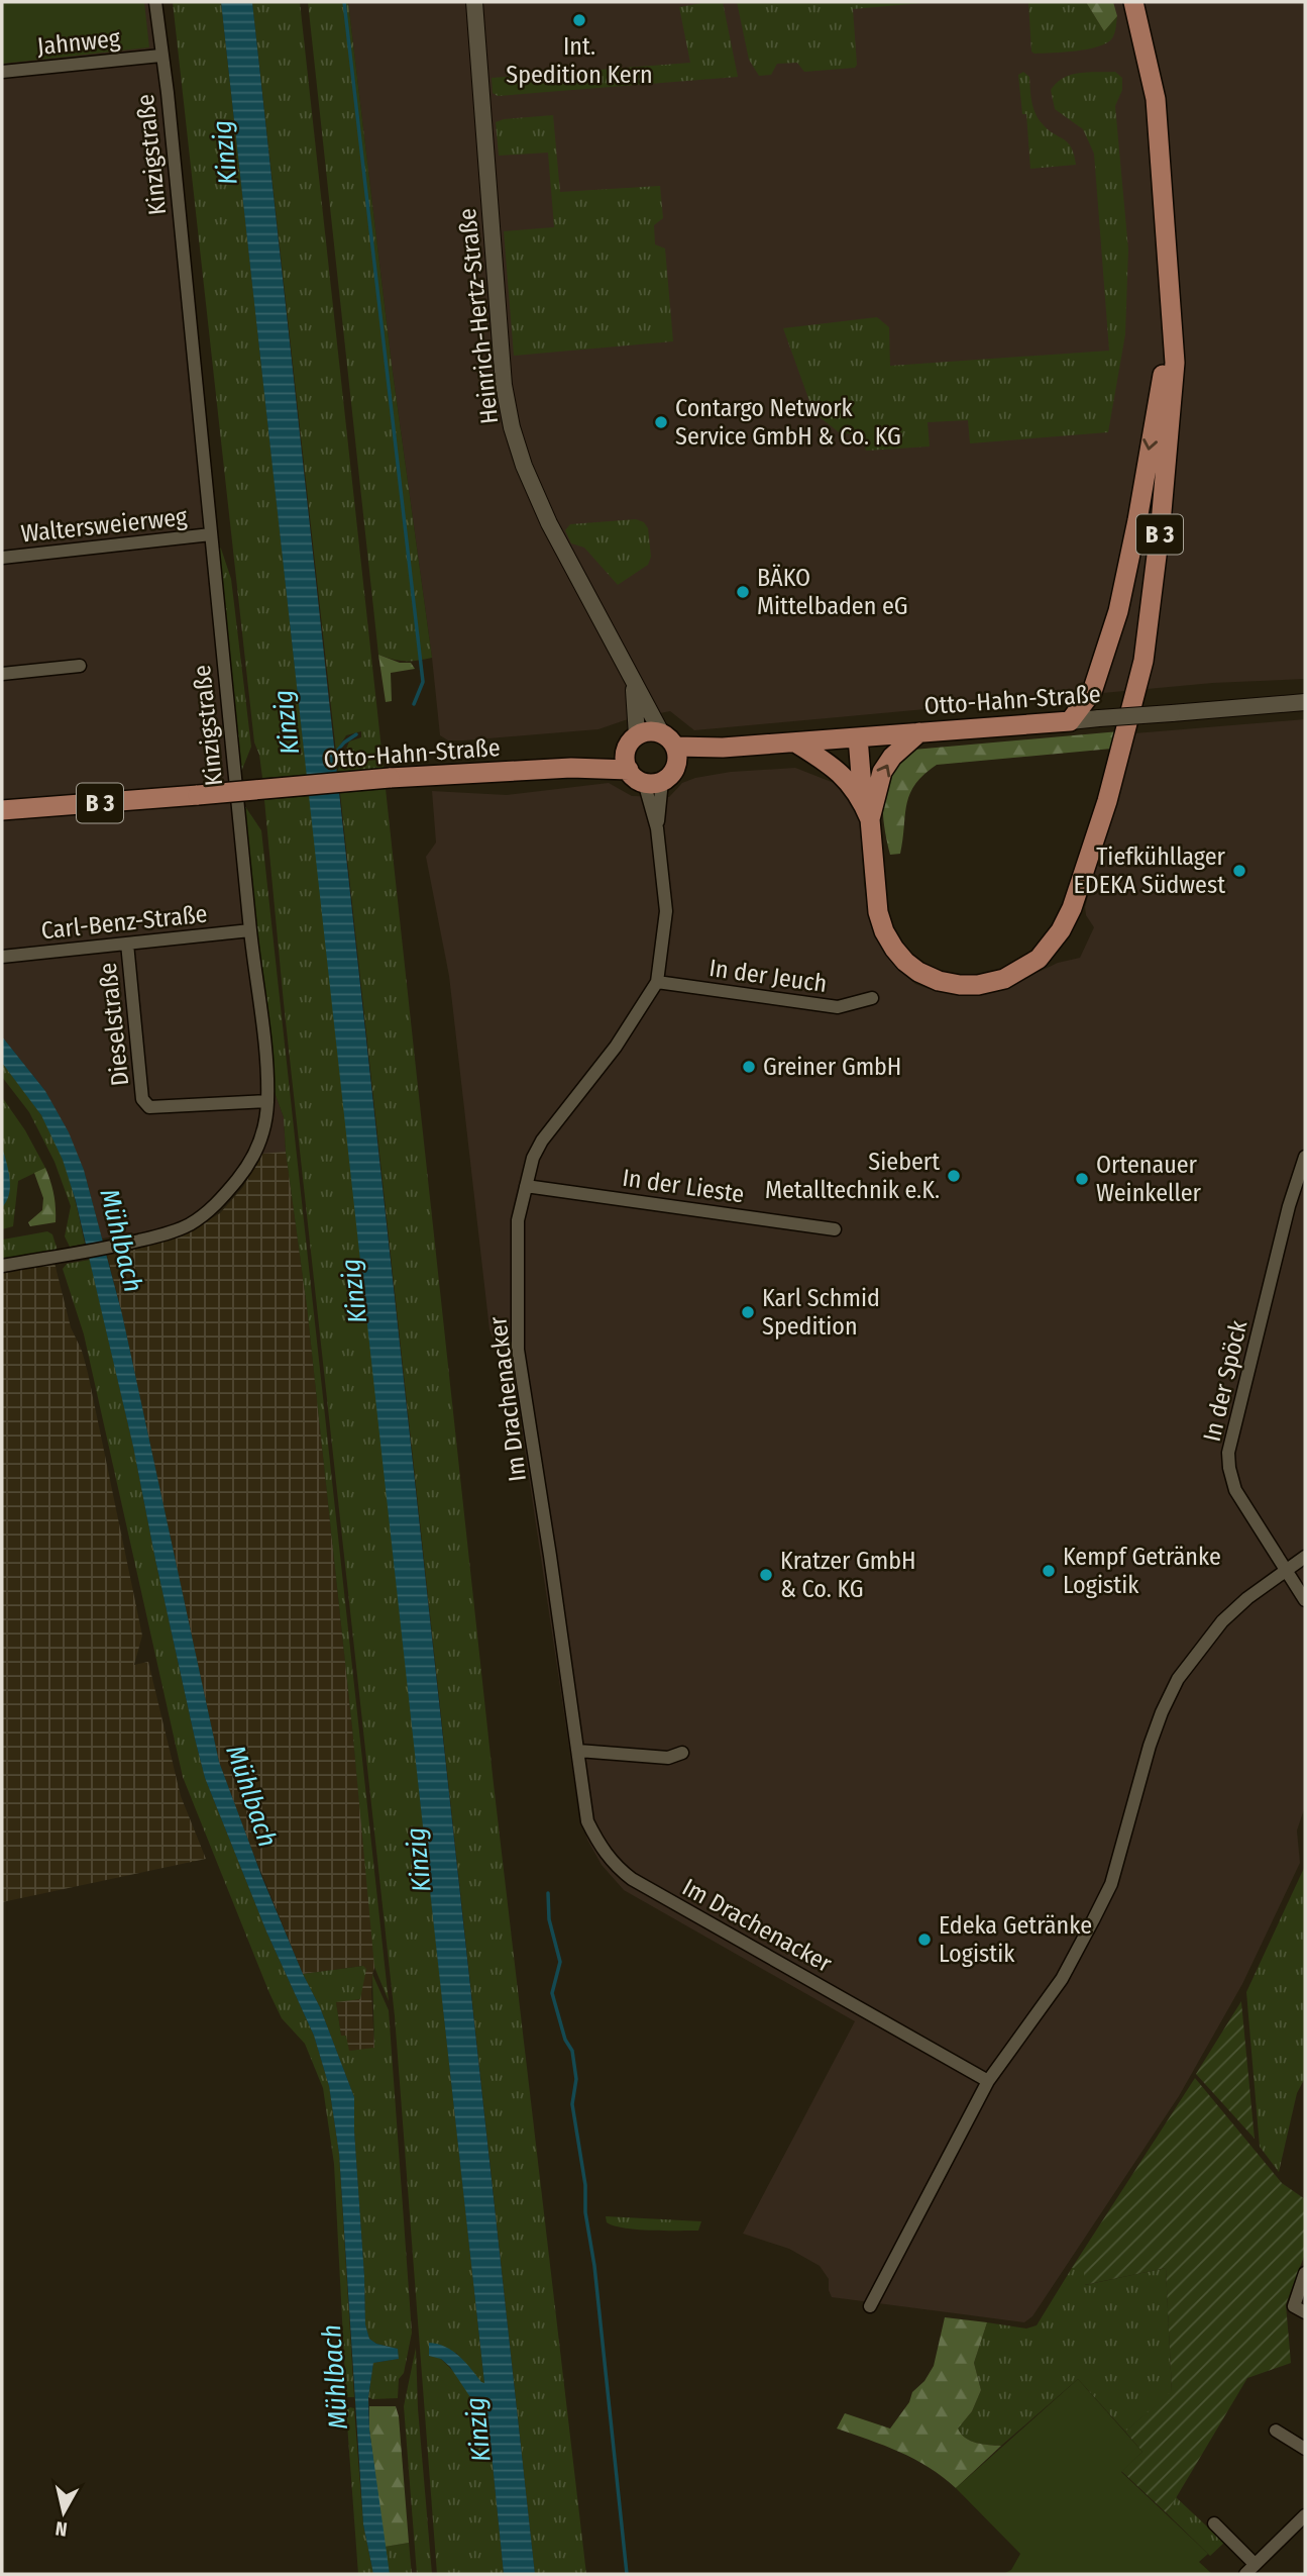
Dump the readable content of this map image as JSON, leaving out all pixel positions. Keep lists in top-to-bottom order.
{
  "streets": {
    "main road": ["B 3", "Otto-Hahn-Straße"],
    "street": [
      "Jahnweg",
      "Kinzigstraße",
      "Heinrich-Hertz-Straße",
      "Waltersweierweg",
      "Carl-Benz-Straße",
      "In der Jeuch",
      "Dieselstraße",
      "In der Lieste",
      "In der Spöck",
      "Im Drachenacker"
    ]
  },
  "crossings": [
    ["Jahnweg", "Kinzigstraße"],
    ["Kinzigstraße", "Waltersweierweg"],
    ["Kinzigstraße", "Carl-Benz-Straße"],
    ["Kinzigstraße", "Dieselstraße"],
    ["Heinrich-Hertz-Straße", "Otto-Hahn-Straße"],
    ["Heinrich-Hertz-Straße", "Im Drachenacker"],
    ["B 3", "Otto-Hahn-Straße"],
    ["Otto-Hahn-Straße", "Im Drachenacker"],
    ["Carl-Benz-Straße", "Dieselstraße"],
    ["In der Jeuch", "Im Drachenacker"],
    ["In der Lieste", "Im Drachenacker"]
  ],
  "water": ["Kinzig", "Mühlbach"],
  "places": [
    "Int. Spedition Kern",
    "Contargo Network Service GmbH & Co. KG",
    "BÄKO Mittelbaden eG",
    "Tiefkühllager EDEKA Südwest",
    "Greiner GmbH",
    "Siebert Metalltechnik e.K.",
    "Ortenauer Weinkeller",
    "Karl Schmid Spedition",
    "Kempf Getränke Logistik",
    "Kratzer GmbH & Co. KG",
    "Edeka Getränke Logistik"
  ],
  "north": "bottom"
}
